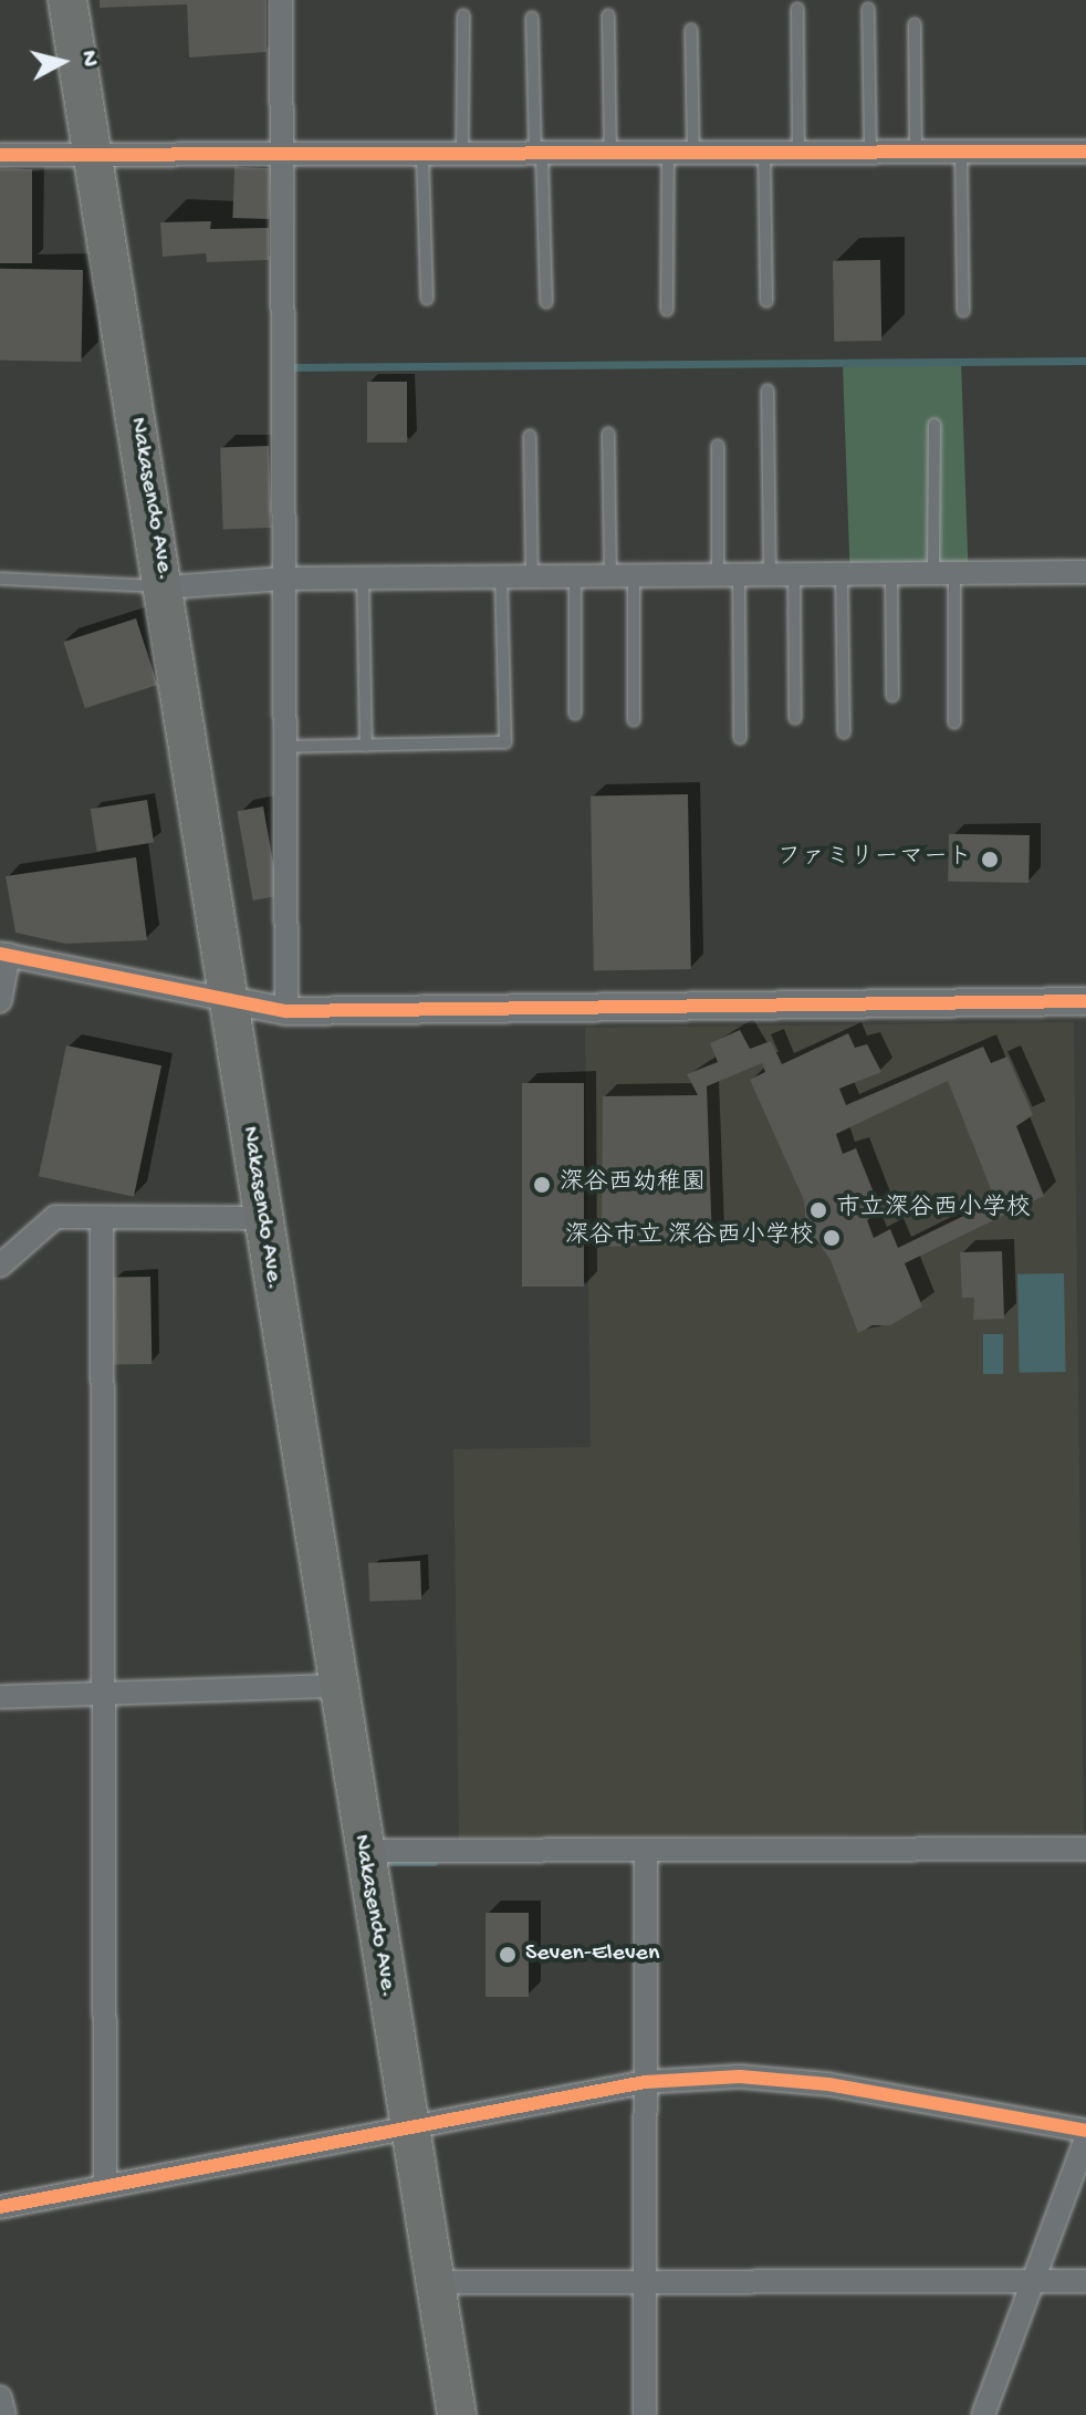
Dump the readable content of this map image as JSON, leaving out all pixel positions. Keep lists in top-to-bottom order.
{
  "streets": {
    "highway": ["Nakasendo Ave."]
  },
  "places": [
    "ファミリーマート",
    "深谷西幼稚園",
    "市立深谷西小学校",
    "深谷市立 深谷西小学校",
    "Seven-Eleven"
  ],
  "north": "right"
}
